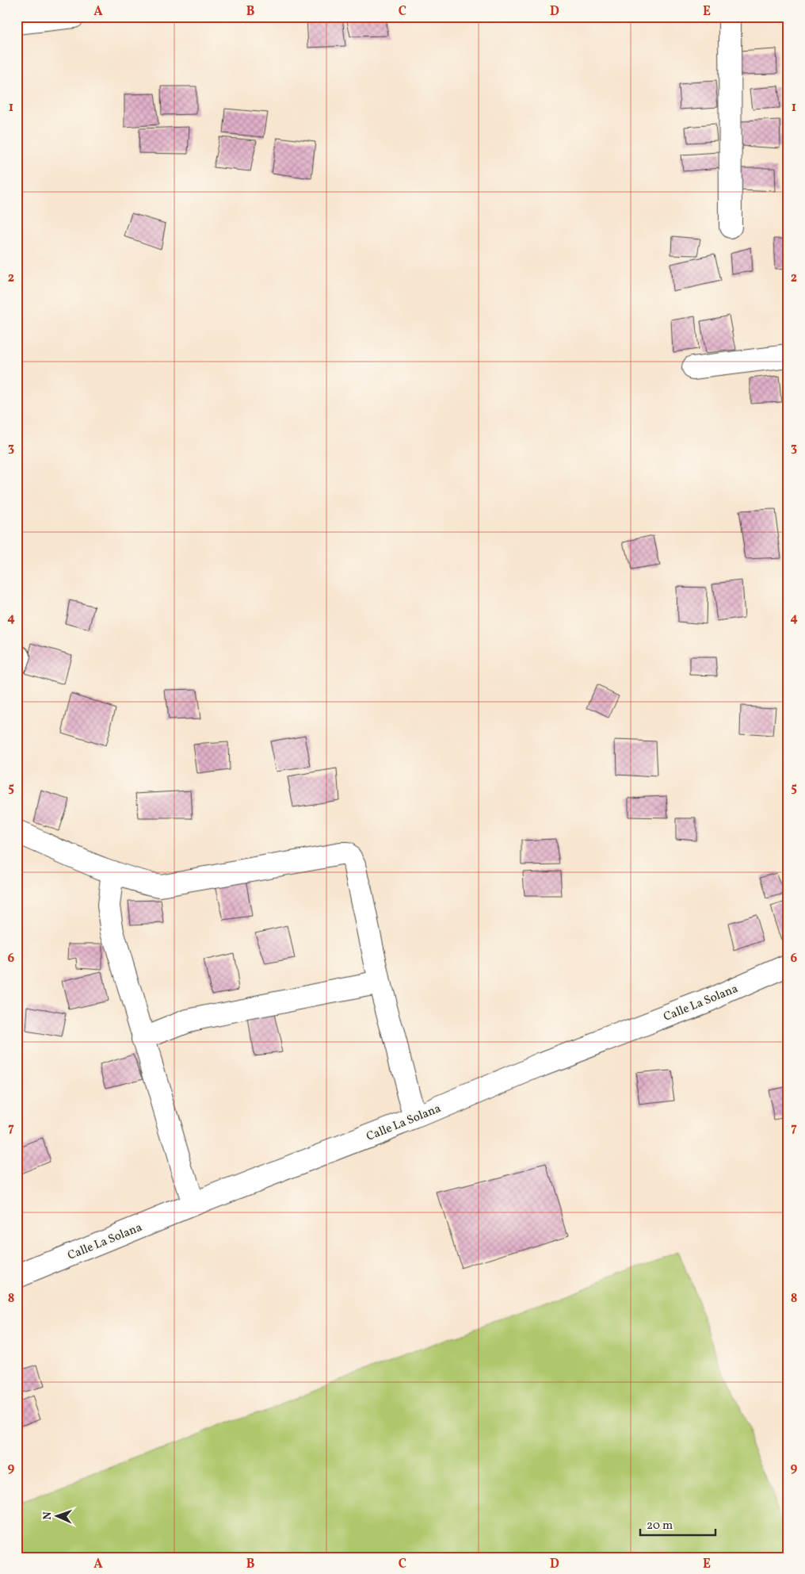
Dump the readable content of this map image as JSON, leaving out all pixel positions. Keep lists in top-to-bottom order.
{
  "streets": {
    "street": ["Calle La Solana"]
  },
  "scale_bar": "20 m",
  "north": "left",
  "grid": {
    "columns": [
      "A",
      "B",
      "C",
      "D",
      "E"
    ],
    "rows": [
      "1",
      "2",
      "3",
      "4",
      "5",
      "6",
      "7",
      "8",
      "9"
    ]
  }
}
